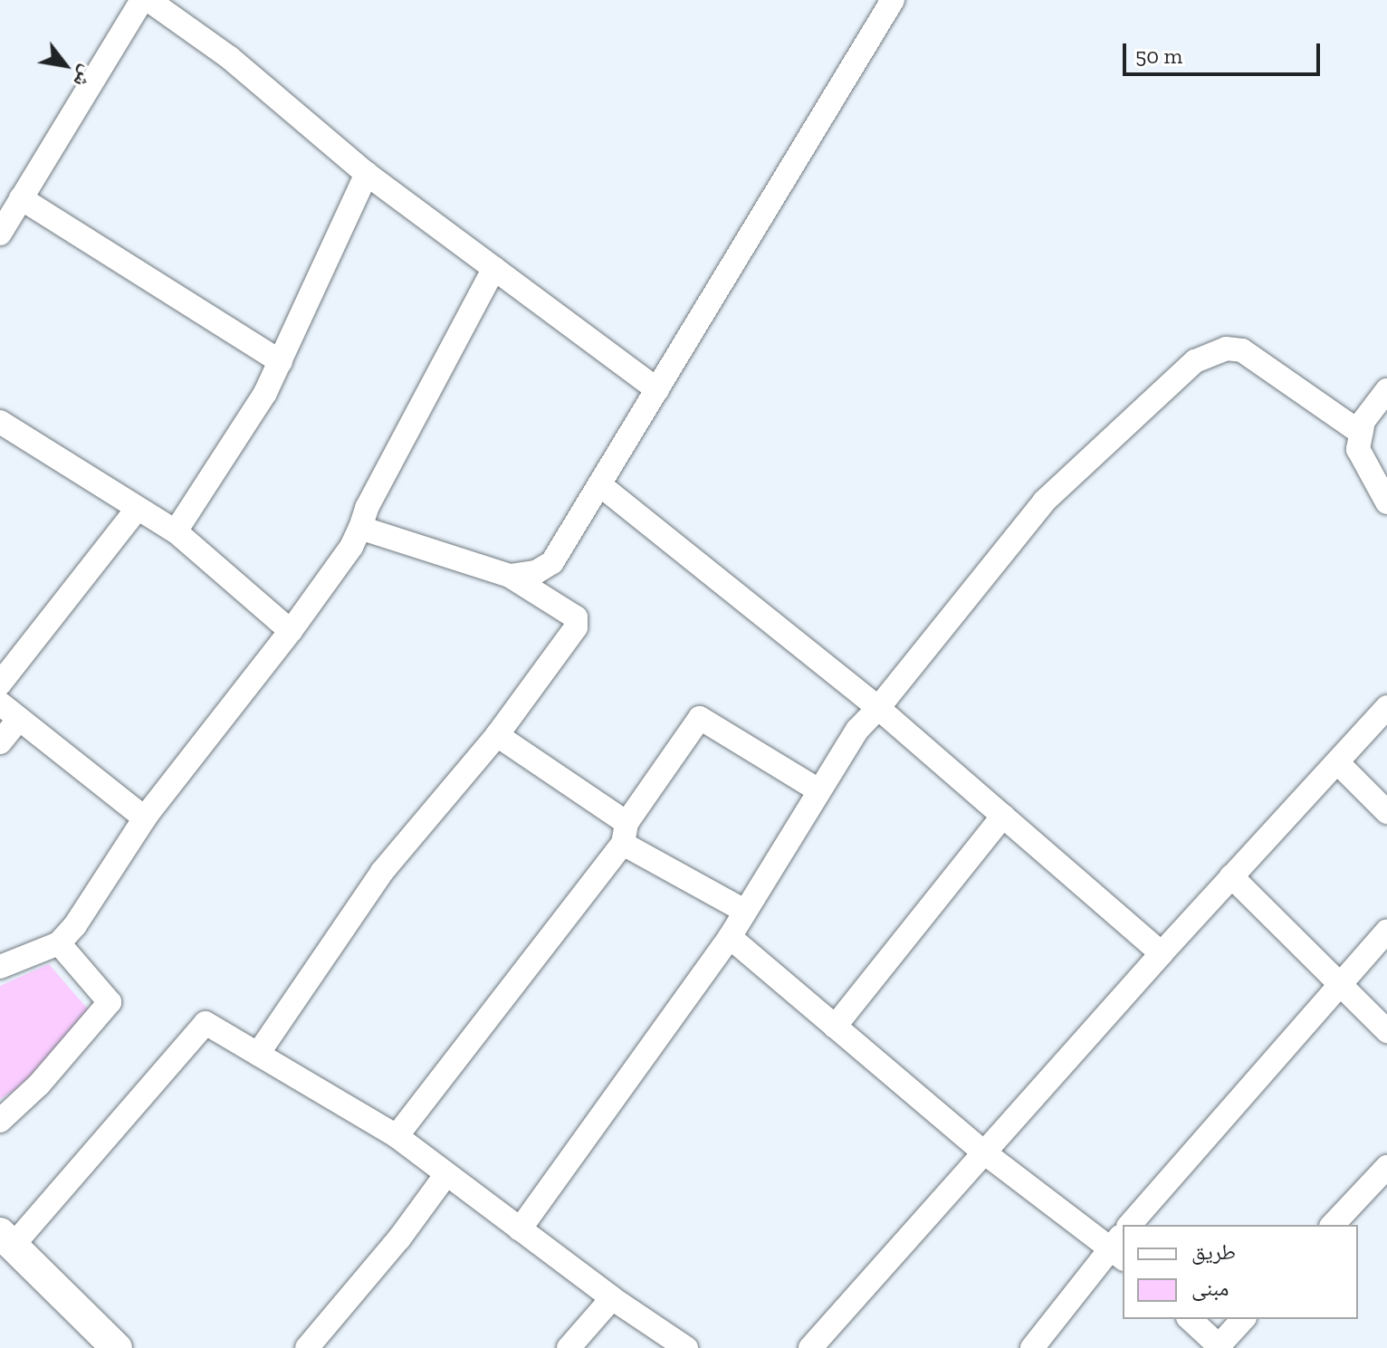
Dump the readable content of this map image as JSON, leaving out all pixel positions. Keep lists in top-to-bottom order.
{
  "legend": ["طريق", "مبنى"],
  "scale_bar": "50 m",
  "north": "bottom right"
}
